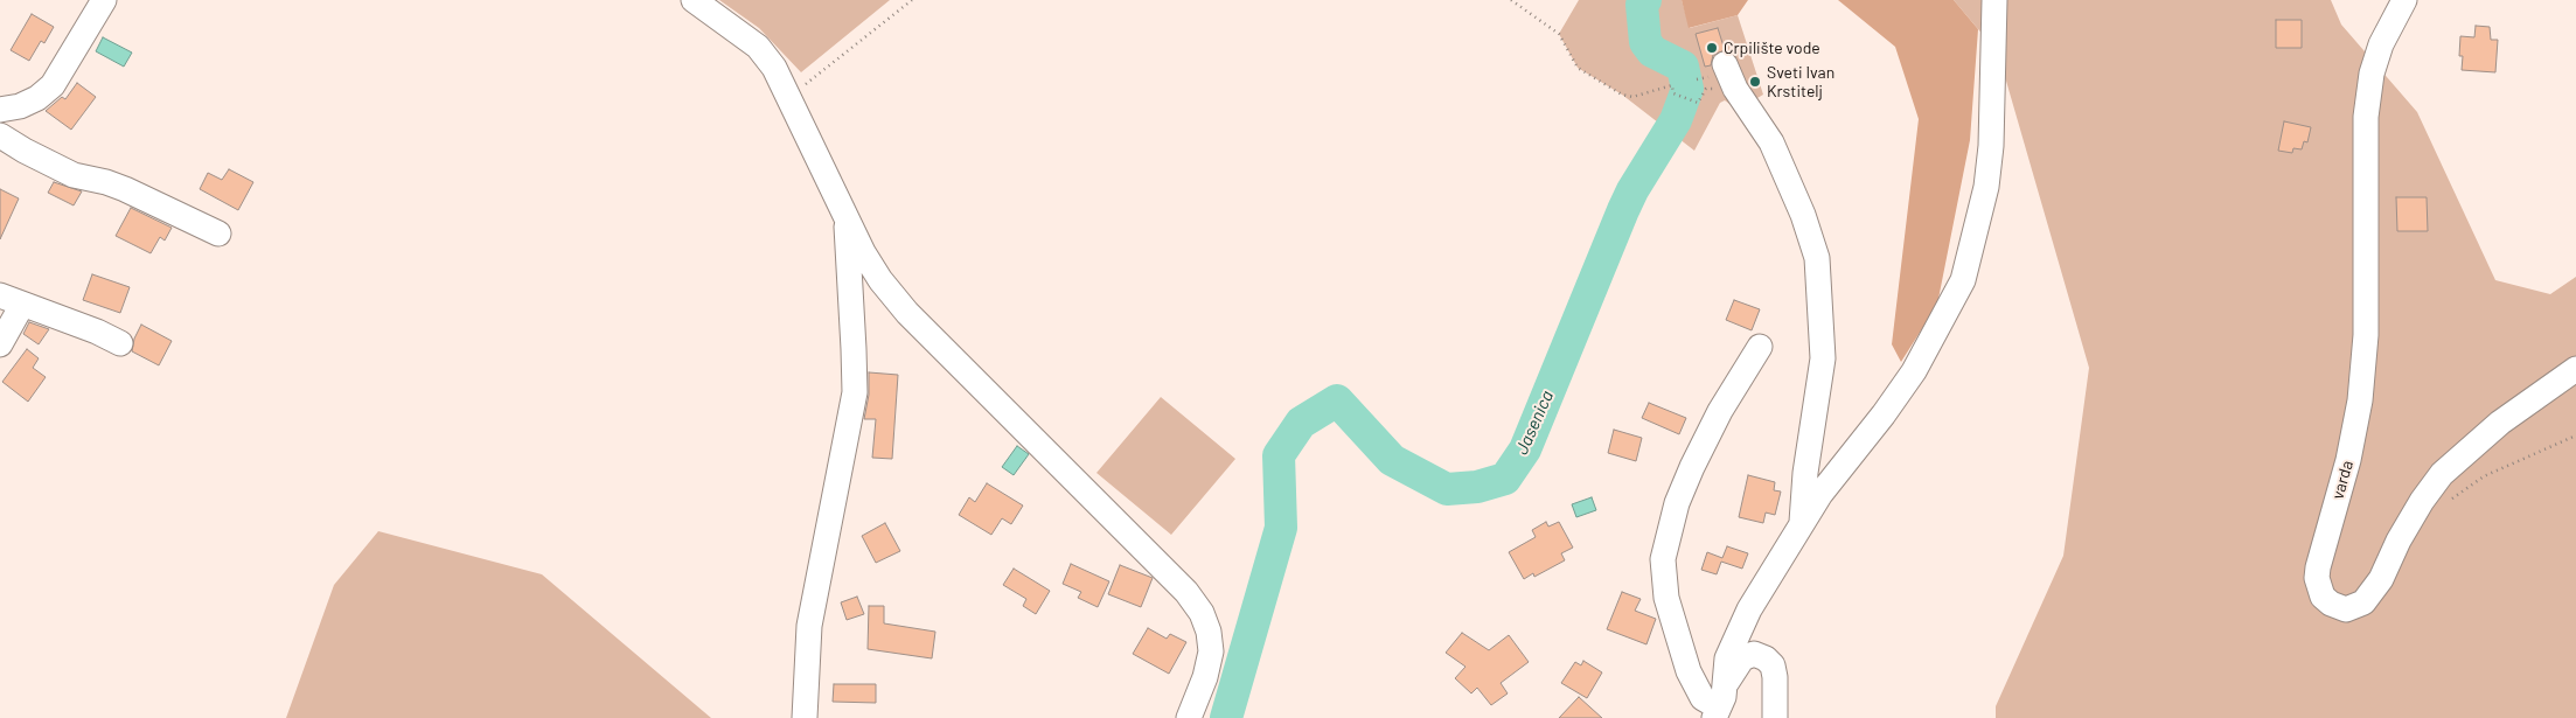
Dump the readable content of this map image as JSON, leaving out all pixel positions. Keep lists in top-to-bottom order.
{
  "streets": {
    "street": ["varda"]
  },
  "water": ["Jasenica"],
  "places": ["Crpilište vode", "Sveti Ivan Krstitelj"]
}
